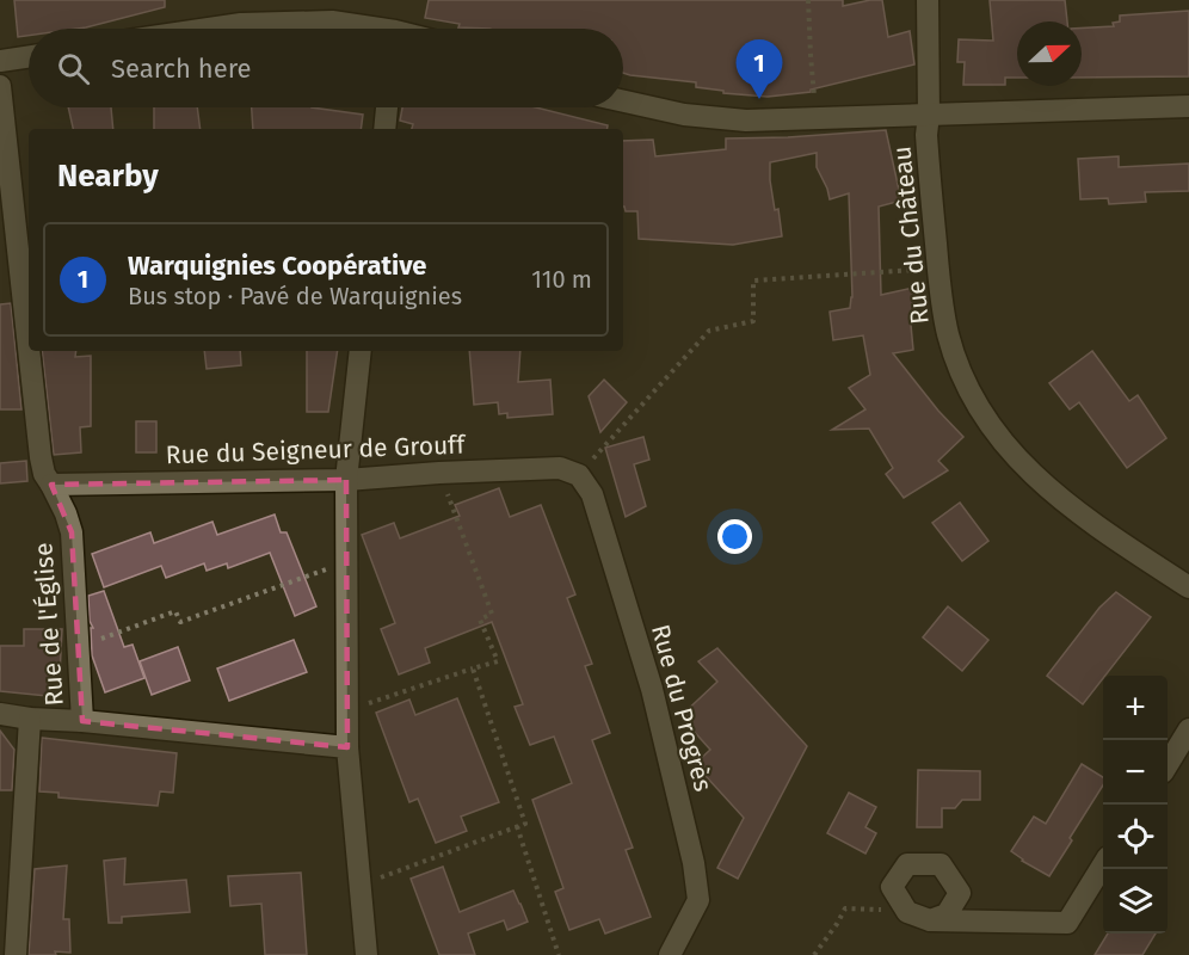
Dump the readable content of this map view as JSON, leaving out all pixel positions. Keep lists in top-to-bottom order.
{
  "streets": {
    "street": [
      "Rue du Château",
      "Rue du Seigneur de Grouff",
      "Rue de l'Église",
      "Rue du Progrès"
    ]
  },
  "crossings": [
    ["Rue du Seigneur de Grouff", "Rue de l'Église"],
    ["Rue du Seigneur de Grouff", "Rue du Progrès"]
  ],
  "north": "right",
  "page": {
    "search": "Search here",
    "pins": "1",
    "heading": "Nearby",
    "list": [
      {
        "mark": "1",
        "name": "Warquignies Coopérative",
        "note": "Bus stop · Pavé de Warquignies",
        "value": "110 m"
      }
    ],
    "map_buttons": ["+", "−"]
  }
}
